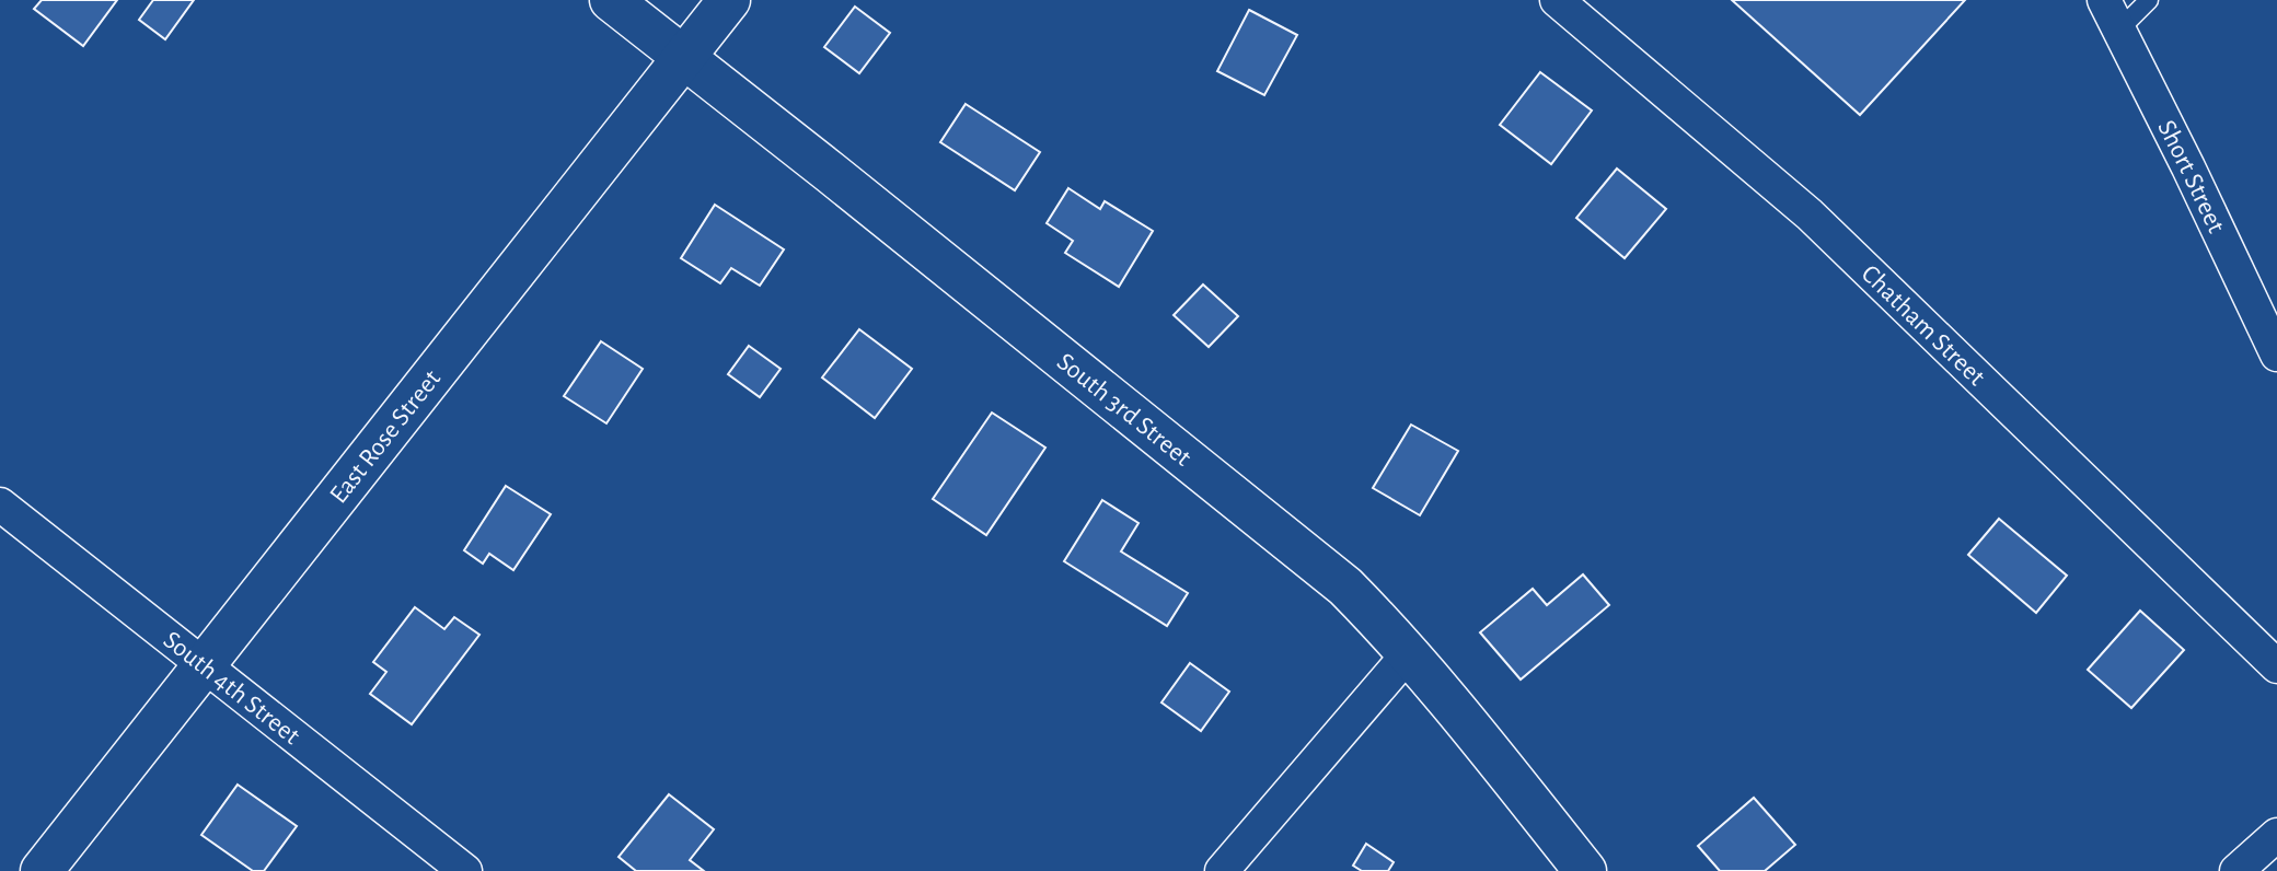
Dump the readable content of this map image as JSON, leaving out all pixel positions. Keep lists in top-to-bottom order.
{
  "streets": {
    "street": [
      "Short Street",
      "Chatham Street",
      "South 3rd Street",
      "East Rose Street",
      "South 4th Street"
    ]
  },
  "crossings": [
    ["South 3rd Street", "East Rose Street"],
    ["East Rose Street", "South 4th Street"]
  ]
}
